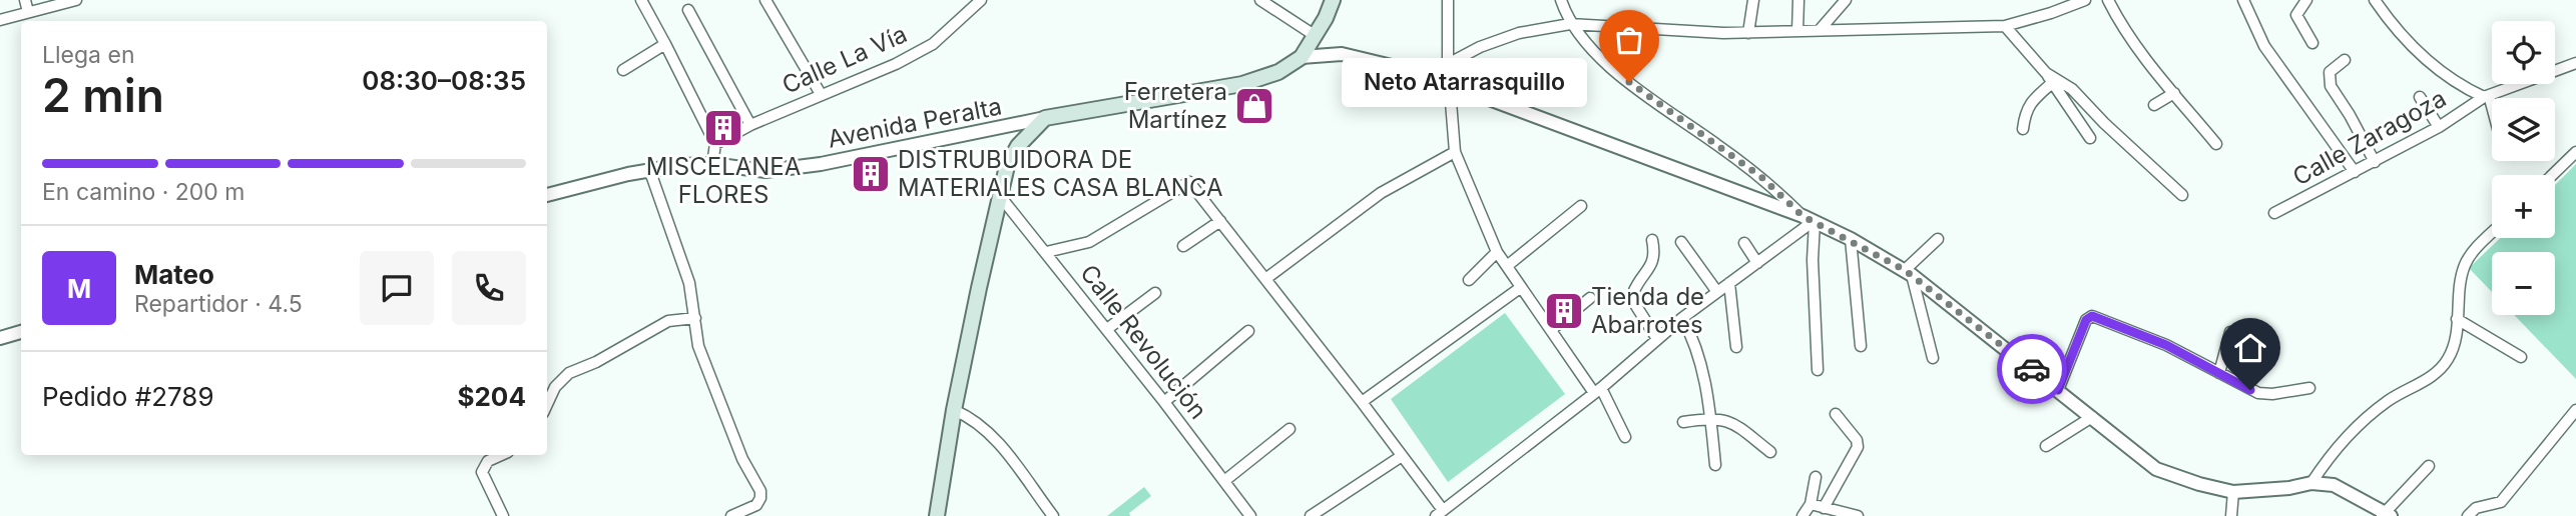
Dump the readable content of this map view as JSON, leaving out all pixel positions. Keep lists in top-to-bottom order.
{
  "streets": {
    "street": [
      "Calle La Vía",
      "Avenida Peralta",
      "Calle Zaragoza",
      "Calle Revolución"
    ]
  },
  "places": {
    "other": ["Neto Atarrasquillo"],
    "shop": ["Ferretera Martínez"],
    "building": ["MISCELANEA FLORES", "DISTRUBUIDORA DE MATERIALES CASA BLANCA", "Tienda de Abarrotes"]
  },
  "page": {
    "map_buttons": ["+", "−"],
    "heading": ["2 min", "Llega en", "08:30–08:35"],
    "panel": [
      "Mateo",
      "Repartidor · 4.5",
      "Pedido #2789",
      "$204"
    ],
    "bubble": "Neto Atarrasquillo",
    "bar": "En camino · 200 m",
    "round": "M"
  }
}
